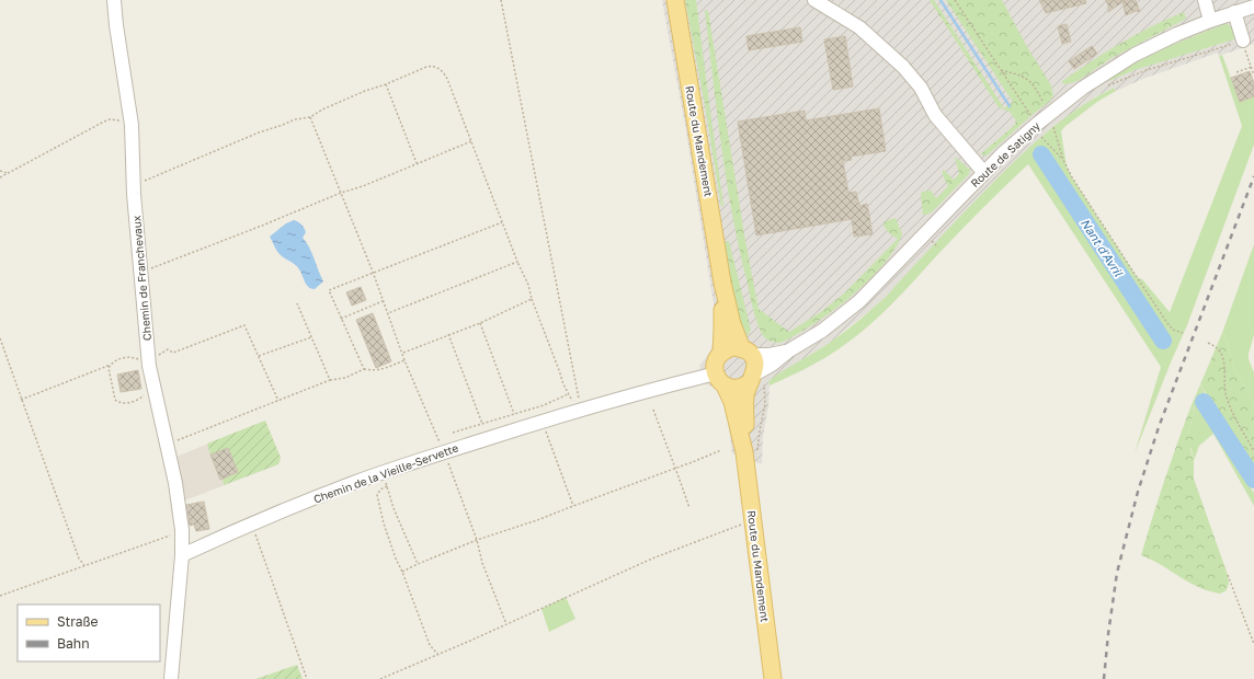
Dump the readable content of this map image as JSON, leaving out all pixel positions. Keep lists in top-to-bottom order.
{
  "streets": {
    "main road": ["Route du Mandement"],
    "street": ["Route de Satigny", "Chemin de Franchevaux", "Chemin de la Vieille-Servette"]
  },
  "crossings": [
    ["Route du Mandement", "Route de Satigny"],
    ["Route du Mandement", "Chemin de la Vieille-Servette"],
    ["Route de Satigny", "Chemin de la Vieille-Servette"],
    ["Chemin de Franchevaux", "Chemin de la Vieille-Servette"]
  ],
  "water": ["Nant d'Avril"],
  "legend": ["Straße", "Bahn"]
}
